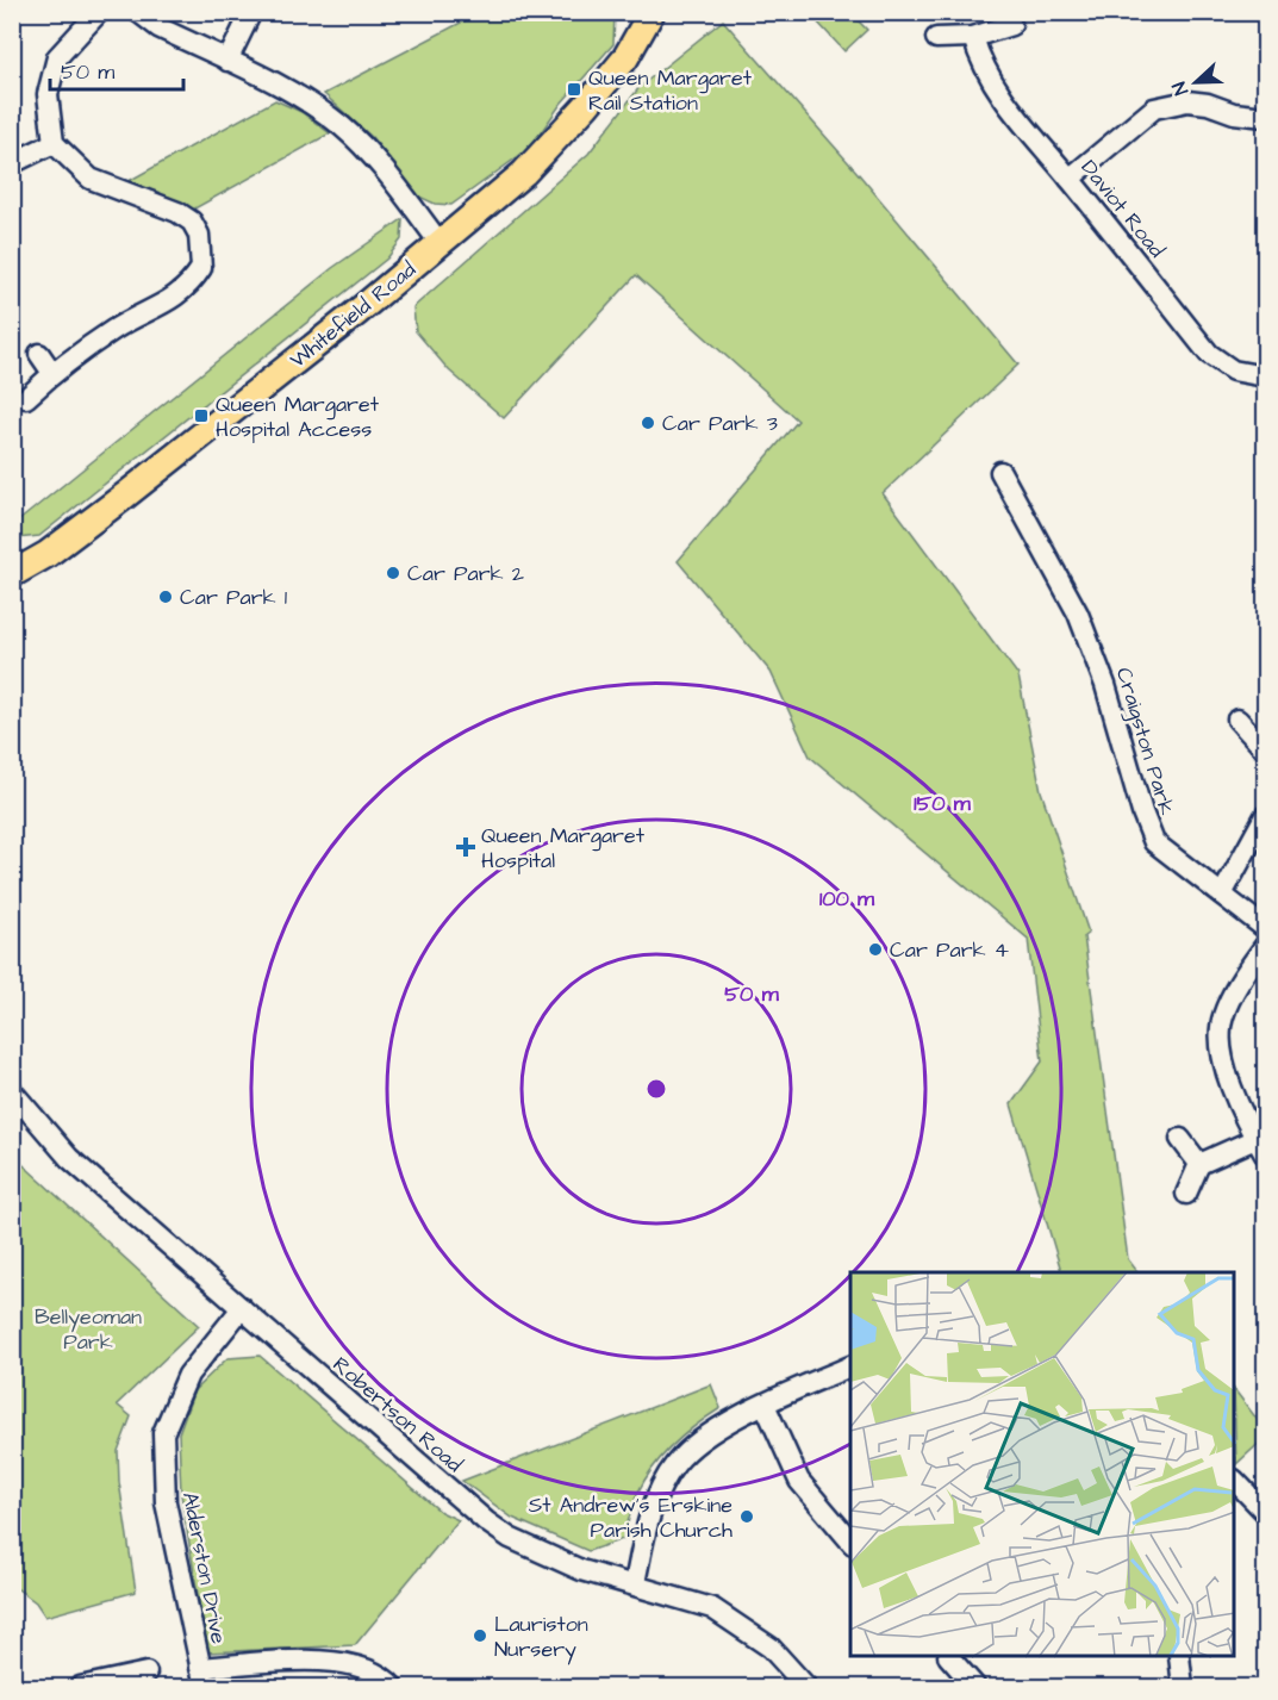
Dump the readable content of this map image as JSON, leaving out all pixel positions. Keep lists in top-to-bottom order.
{
  "streets": {
    "main road": ["Whitefield Road"],
    "street": [
      "Daviot Road",
      "Craigston Park",
      "Robertson Road",
      "Alderston Drive"
    ]
  },
  "crossings": [
    ["Robertson Road", "Alderston Drive"]
  ],
  "parks": ["Bellyeoman Park"],
  "places": {
    "transit": ["Queen Margaret Rail Station", "Queen Margaret Hospital Access"],
    "other": [
      "Car Park 3",
      "Car Park 2",
      "Car Park 1",
      "Car Park 4",
      "St Andrew's Erskine Parish Church",
      "Lauriston Nursery"
    ],
    "health": ["Queen Margaret Hospital"]
  },
  "scale_bar": "50 m",
  "north": "left",
  "rings": ["150 m", "100 m", "50 m"]
}
